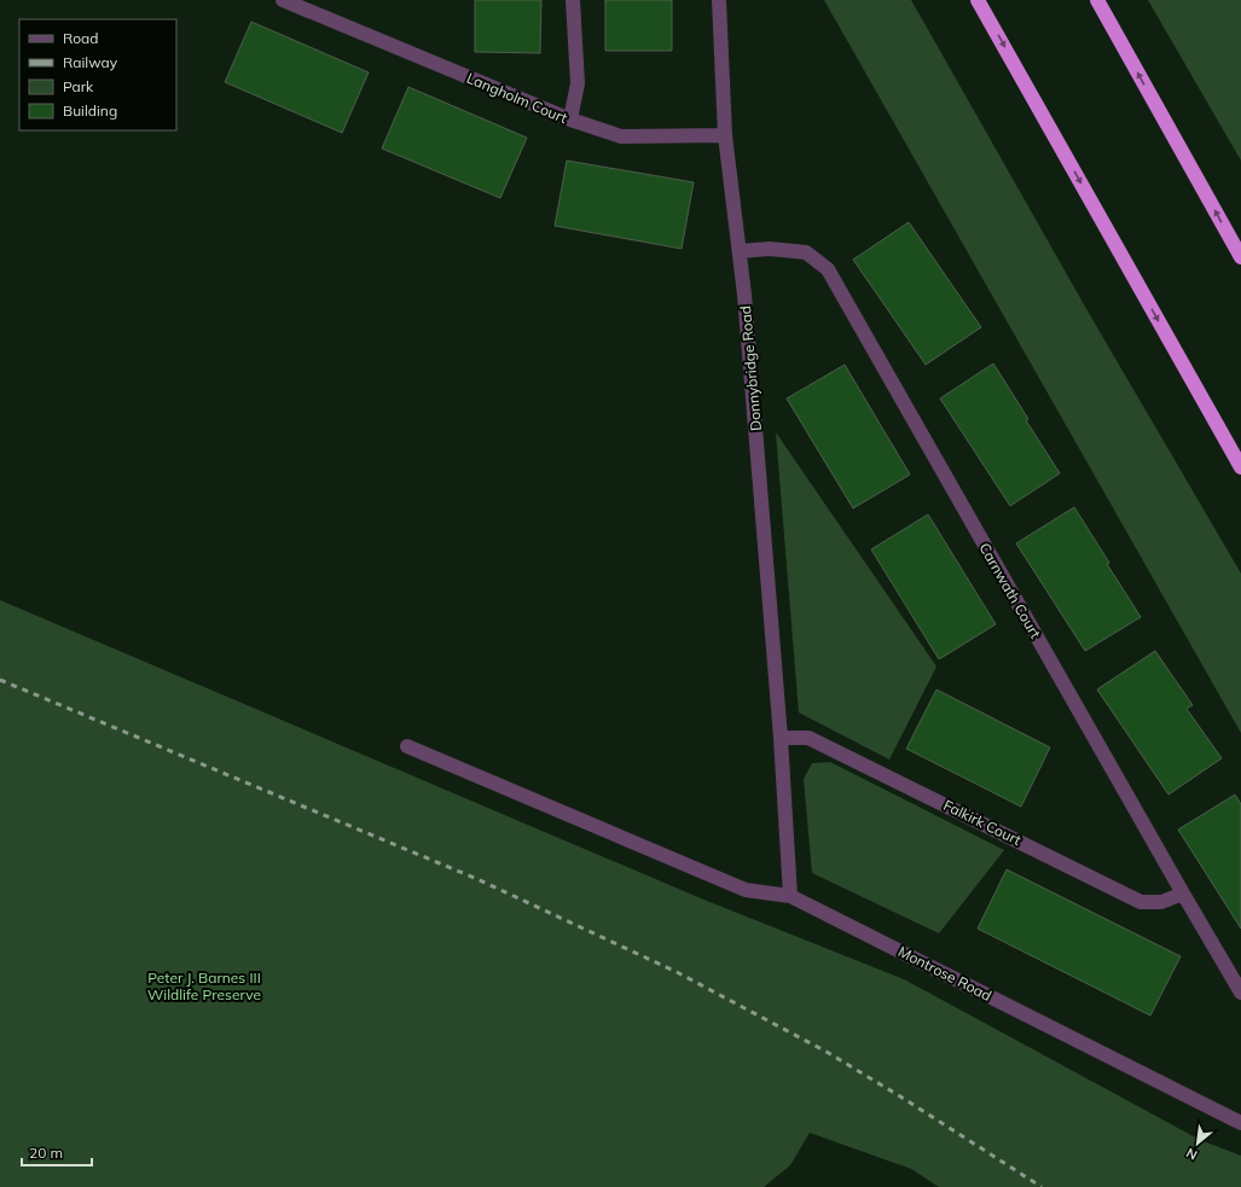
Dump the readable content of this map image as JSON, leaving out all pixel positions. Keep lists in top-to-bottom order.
{
  "streets": {
    "street": [
      "Langholm Court",
      "Donnybridge Road",
      "Carnwath Court",
      "Falkirk Court",
      "Montrose Road"
    ]
  },
  "crossings": [
    ["Langholm Court", "Donnybridge Road"],
    ["Donnybridge Road", "Carnwath Court"],
    ["Donnybridge Road", "Falkirk Court"],
    ["Carnwath Court", "Falkirk Court"]
  ],
  "parks": ["Peter J. Barnes III Wildlife Preserve"],
  "legend": [
    "Road",
    "Railway",
    "Park",
    "Building"
  ],
  "scale_bar": "20 m",
  "north": "bottom left"
}
